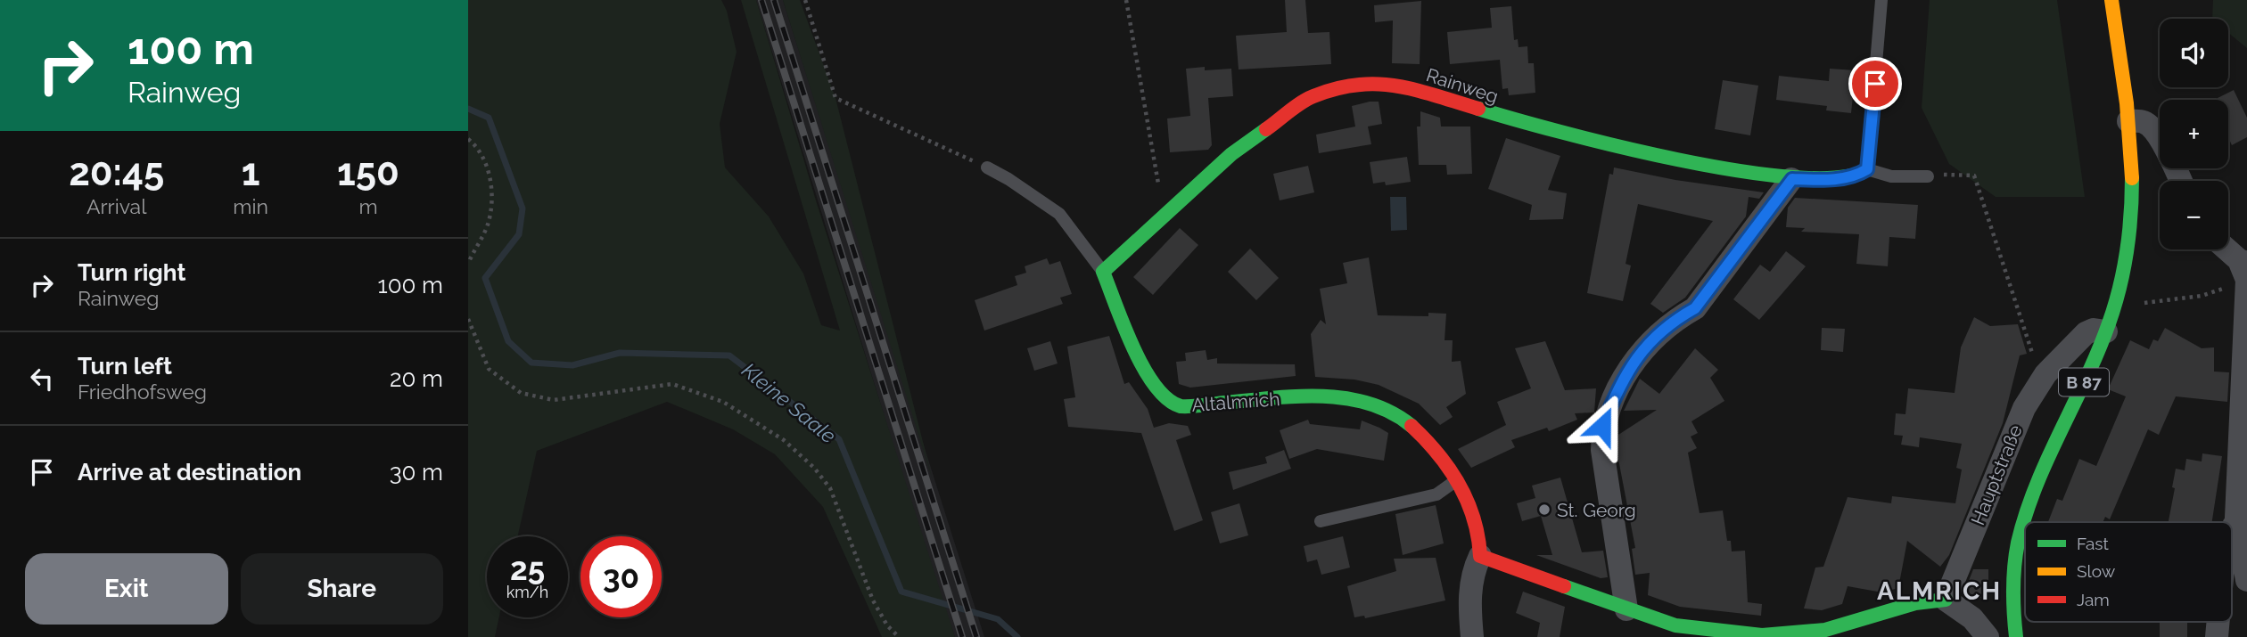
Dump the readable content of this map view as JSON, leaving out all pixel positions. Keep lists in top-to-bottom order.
{
  "streets": {
    "street": [
      "Rainweg",
      "B 87",
      "Altalmrich",
      "Hauptstraße"
    ]
  },
  "crossings": [
    ["Rainweg", "Altalmrich"],
    ["B 87", "Hauptstraße"]
  ],
  "districts": ["ALMRICH"],
  "water": ["Kleine Saale"],
  "places": ["St. Georg"],
  "legend": ["Fast", "Slow", "Jam"],
  "page": {
    "turn": ["100 m", "Rainweg"],
    "map_buttons": ["+", "−"],
    "eta": [
      "20:45",
      "Arrival",
      "1",
      "min",
      "150",
      "m"
    ],
    "list": [
      {
        "name": "Turn right",
        "note": "Rainweg",
        "value": "100 m"
      },
      {
        "name": "Turn left",
        "note": "Friedhofsweg",
        "value": "20 m"
      },
      {
        "name": "Arrive at destination",
        "value": "30 m"
      }
    ],
    "speed": "25 km/h",
    "limit": "30",
    "buttons": ["Exit", "Share"]
  }
}
